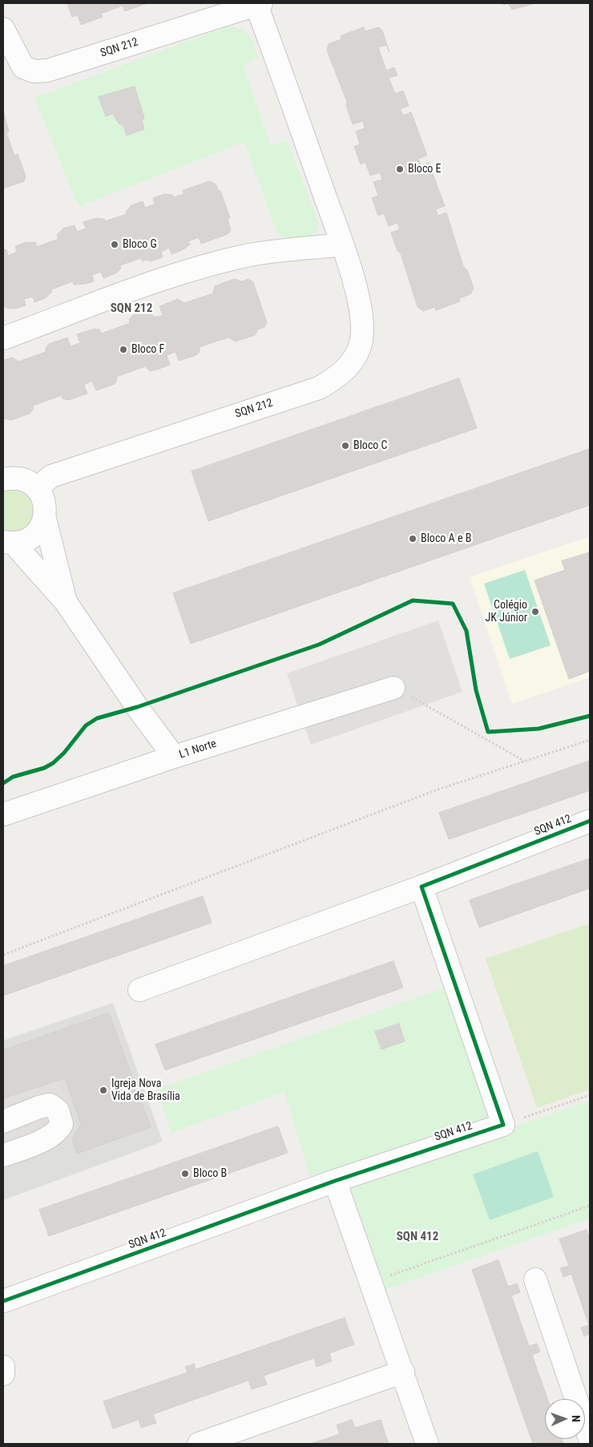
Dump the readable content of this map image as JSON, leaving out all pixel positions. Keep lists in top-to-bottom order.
{
  "streets": {
    "street": ["SQN 212", "L1 Norte", "SQN 412"]
  },
  "districts": ["SQN 212", "SQN 412"],
  "places": [
    "Bloco E",
    "Bloco G",
    "Bloco F",
    "Bloco C",
    "Bloco A e B",
    "Colégio JK Júnior",
    "Igreja Nova Vida de Brasília",
    "Bloco B"
  ],
  "north": "right"
}
